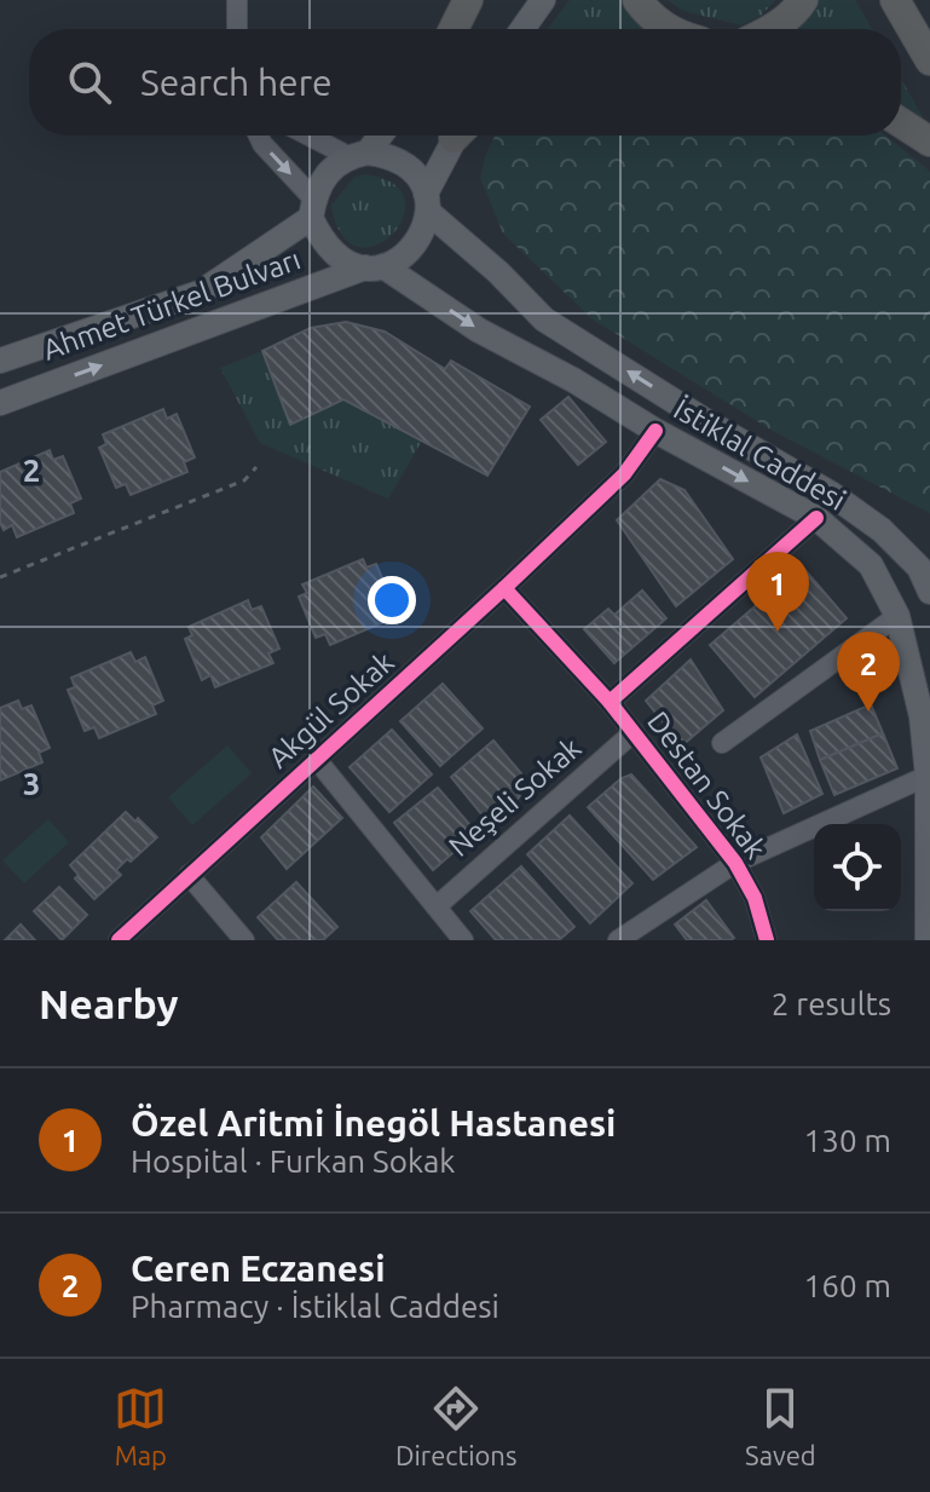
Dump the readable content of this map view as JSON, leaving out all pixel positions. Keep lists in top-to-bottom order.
{
  "streets": {
    "main road": ["Ahmet Türkel Bulvarı", "İstiklal Caddesi"],
    "street": ["Akgül Sokak", "Destan Sokak", "Neşeli Sokak"]
  },
  "crossings": [
    ["Ahmet Türkel Bulvarı", "İstiklal Caddesi"],
    ["İstiklal Caddesi", "Akgül Sokak"],
    ["Akgül Sokak", "Destan Sokak"],
    ["Destan Sokak", "Neşeli Sokak"]
  ],
  "page": {
    "search": "Search here",
    "pins": ["1", "2"],
    "heading": ["Nearby", "2 results"],
    "list": [
      {
        "mark": "1",
        "name": "Özel Aritmi İnegöl Hastanesi",
        "note": "Hospital · Furkan Sokak",
        "value": "130 m"
      },
      {
        "mark": "2",
        "name": "Ceren Eczanesi",
        "note": "Pharmacy · İstiklal Caddesi",
        "value": "160 m"
      }
    ],
    "nav": ["Map", "Directions", "Saved"]
  },
  "grid": {
    "rows": ["2", "3"]
  }
}
